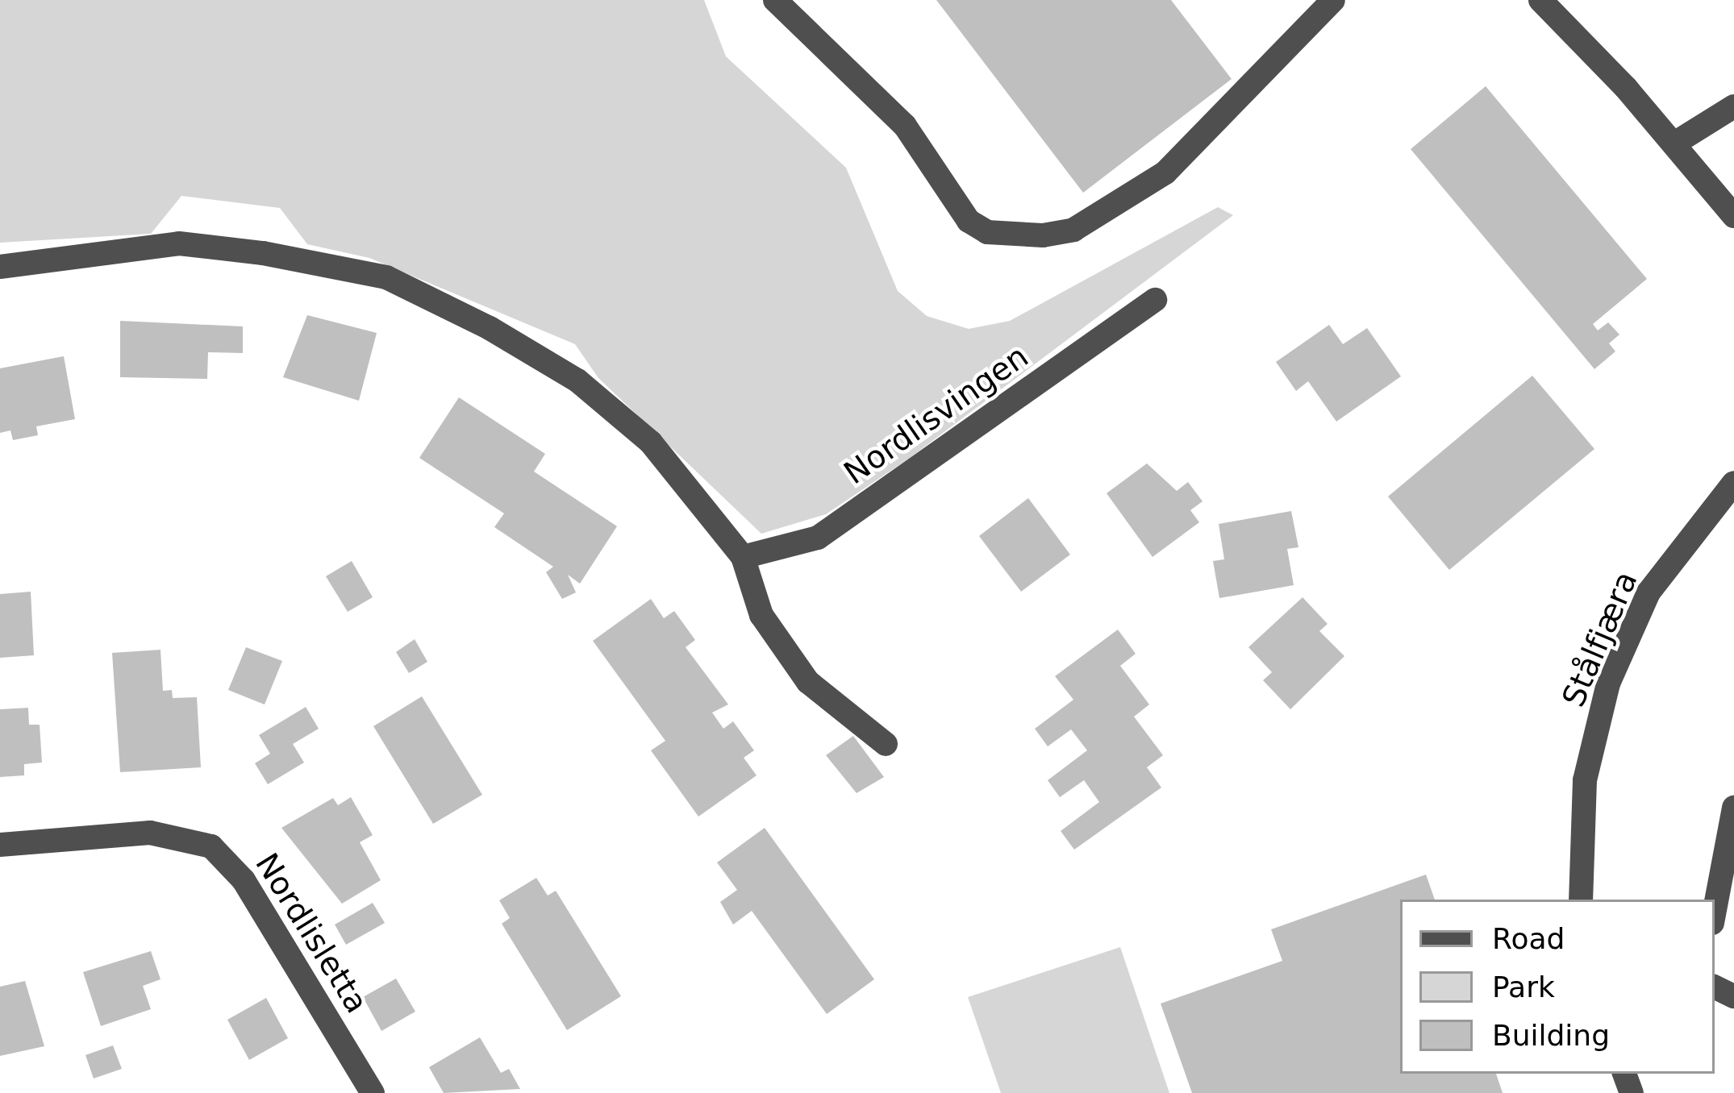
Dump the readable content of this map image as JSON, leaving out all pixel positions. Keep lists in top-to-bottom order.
{
  "streets": {
    "street": ["Nordlisvingen", "Stålfjæra", "Nordlisletta"]
  },
  "legend": ["Road", "Park", "Building"]
}
